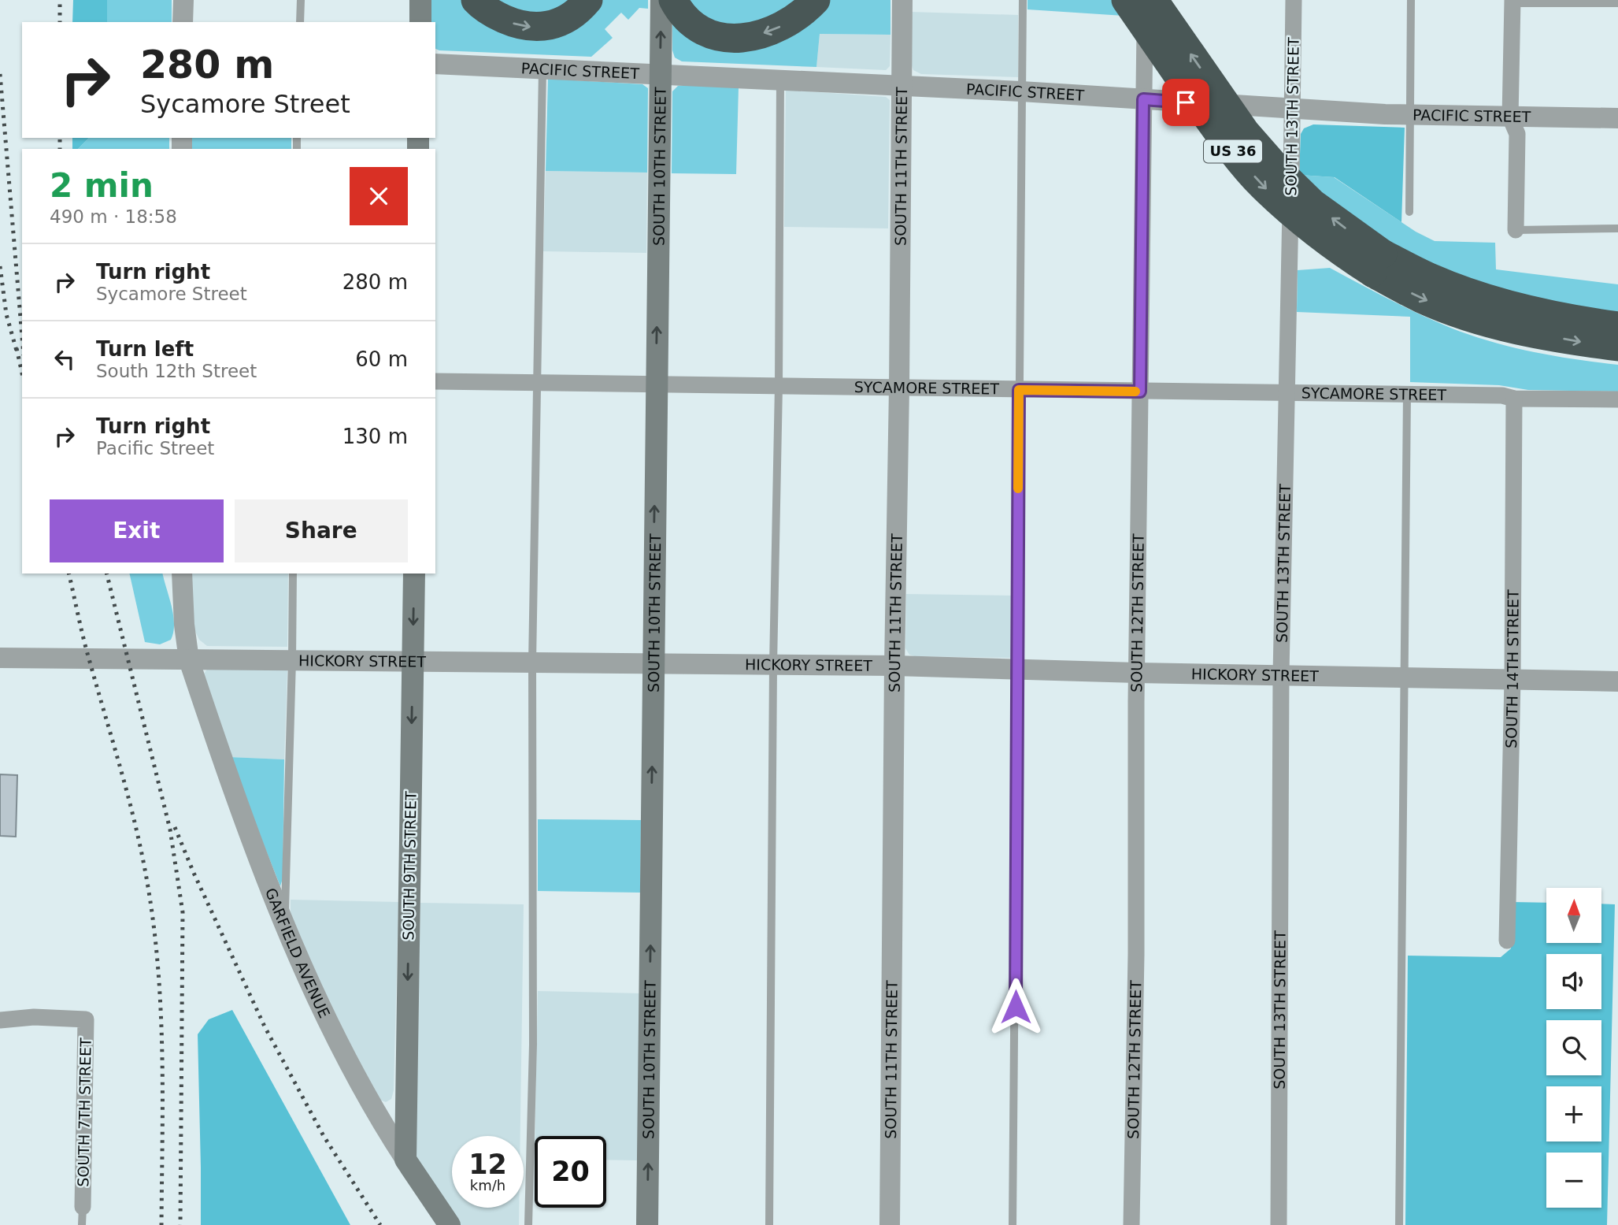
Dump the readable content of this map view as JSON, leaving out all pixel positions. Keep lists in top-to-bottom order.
{
  "streets": {
    "highway": ["US 36"],
    "main road": ["SOUTH 10TH STREET", "SOUTH 9TH STREET", "GARFIELD AVENUE"],
    "street": [
      "PACIFIC STREET",
      "SOUTH 13TH STREET",
      "SOUTH 11TH STREET",
      "SYCAMORE STREET",
      "SOUTH 12TH STREET",
      "HICKORY STREET",
      "SOUTH 14TH STREET",
      "SOUTH 7TH STREET"
    ]
  },
  "crossings": [
    ["PACIFIC STREET", "SOUTH 13TH STREET"],
    ["PACIFIC STREET", "SOUTH 10TH STREET"],
    ["PACIFIC STREET", "SOUTH 11TH STREET"],
    ["PACIFIC STREET", "SOUTH 12TH STREET"],
    ["SOUTH 13TH STREET", "SYCAMORE STREET"],
    ["SOUTH 13TH STREET", "HICKORY STREET"],
    ["SOUTH 10TH STREET", "SYCAMORE STREET"],
    ["SOUTH 10TH STREET", "HICKORY STREET"],
    ["SOUTH 11TH STREET", "SYCAMORE STREET"],
    ["SOUTH 11TH STREET", "HICKORY STREET"],
    ["SYCAMORE STREET", "SOUTH 12TH STREET"],
    ["SYCAMORE STREET", "SOUTH 14TH STREET"],
    ["SOUTH 12TH STREET", "HICKORY STREET"],
    ["HICKORY STREET", "SOUTH 14TH STREET"],
    ["HICKORY STREET", "SOUTH 9TH STREET"],
    ["HICKORY STREET", "GARFIELD AVENUE"],
    ["SOUTH 9TH STREET", "GARFIELD AVENUE"]
  ],
  "one_way": ["SOUTH 10TH STREET", "SOUTH 9TH STREET"],
  "north": "top",
  "page": {
    "turn": ["280 m", "Sycamore Street"],
    "heading": ["2 min", "490 m · 18:58"],
    "list": [
      {
        "name": "Turn right",
        "note": "Sycamore Street",
        "value": "280 m"
      },
      {
        "name": "Turn left",
        "note": "South 12th Street",
        "value": "60 m"
      },
      {
        "name": "Turn right",
        "note": "Pacific Street",
        "value": "130 m"
      }
    ],
    "buttons": ["Exit", "Share"],
    "map_buttons": ["+", "−"],
    "speed": "12 km/h",
    "limit": "20"
  }
}
